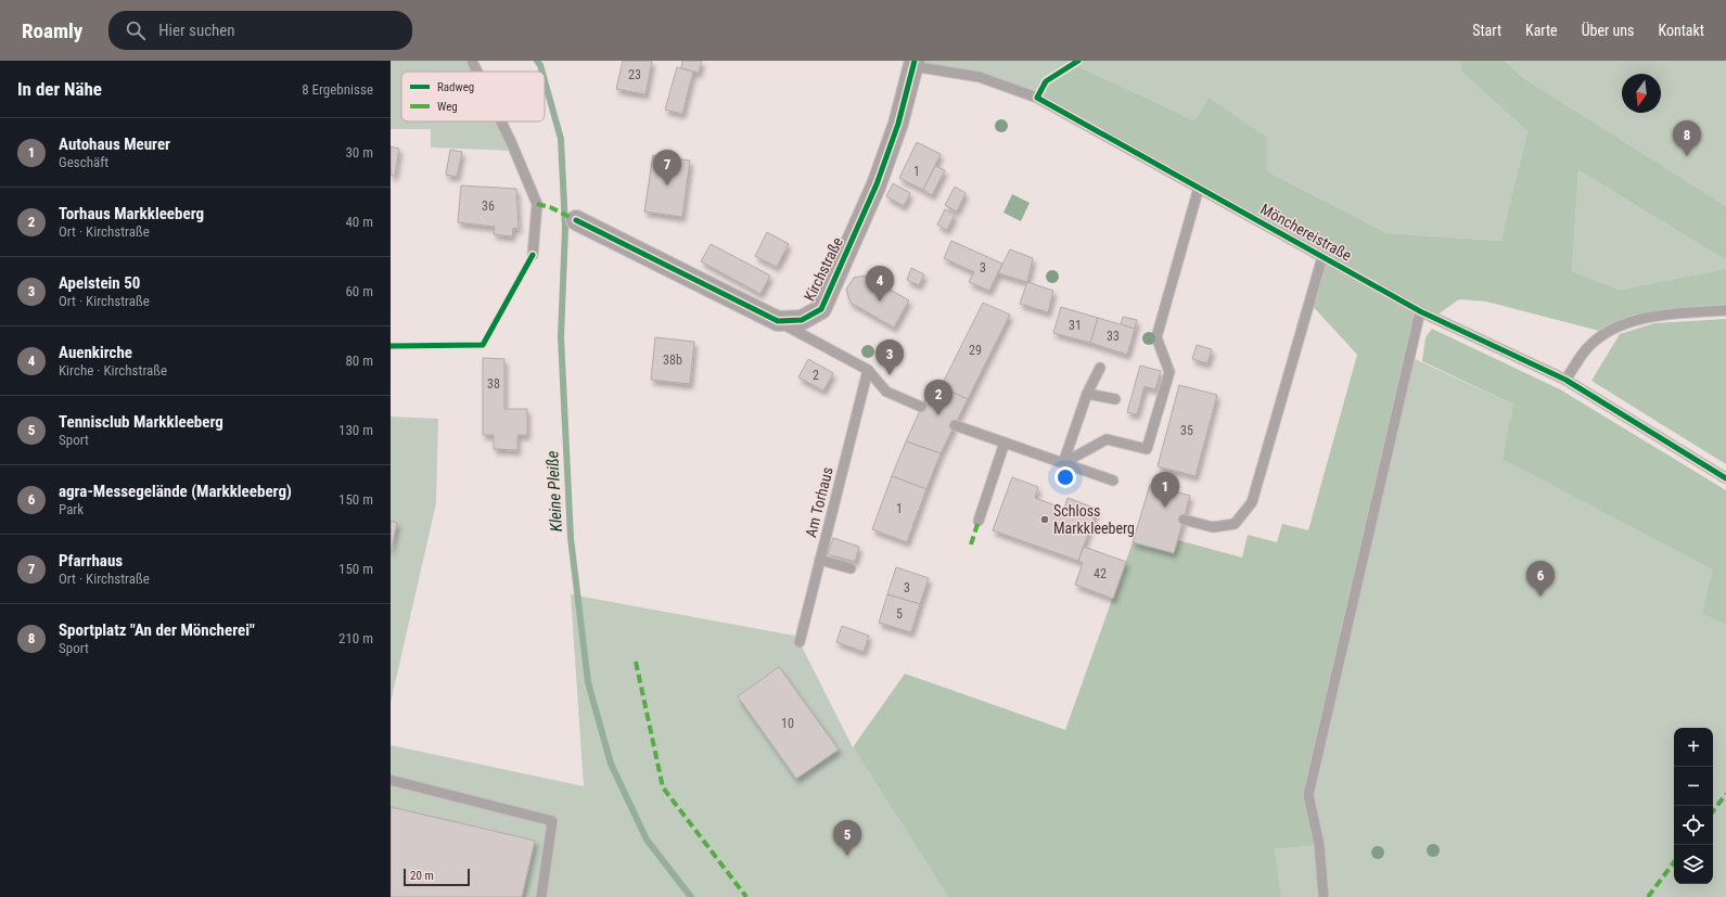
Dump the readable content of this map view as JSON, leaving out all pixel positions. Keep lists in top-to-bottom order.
{
  "streets": {
    "street": ["Kirchstraße"],
    "lane": ["Mönchereistraße", "Am Torhaus"]
  },
  "crossings": [
    ["Mönchereistraße", "Kirchstraße"],
    ["Kirchstraße", "Am Torhaus"]
  ],
  "water": ["Kleine Pleiße"],
  "places": ["Schloss Markkleeberg"],
  "house_numbers": [
    "23",
    "1",
    "36",
    "3",
    "31",
    "33",
    "29",
    "38b",
    "2",
    "38",
    "35",
    "1",
    "42",
    "3",
    "5",
    "10"
  ],
  "legend": ["Radweg", "Weg"],
  "scale_bar": "20 m",
  "north": "bottom",
  "page": {
    "header": "Roamly",
    "search": "Hier suchen",
    "nav": [
      "Start",
      "Karte",
      "Über uns",
      "Kontakt"
    ],
    "heading": ["In der Nähe", "8 Ergebnisse"],
    "list": [
      {
        "mark": "1",
        "name": "Autohaus Meurer",
        "note": "Geschäft",
        "value": "30 m"
      },
      {
        "mark": "2",
        "name": "Torhaus Markkleeberg",
        "note": "Ort · Kirchstraße",
        "value": "40 m"
      },
      {
        "mark": "3",
        "name": "Apelstein 50",
        "note": "Ort · Kirchstraße",
        "value": "60 m"
      },
      {
        "mark": "4",
        "name": "Auenkirche",
        "note": "Kirche · Kirchstraße",
        "value": "80 m"
      },
      {
        "mark": "5",
        "name": "Tennisclub Markkleeberg",
        "note": "Sport",
        "value": "130 m"
      },
      {
        "mark": "6",
        "name": "agra-Messegelände (Markkleeberg)",
        "note": "Park",
        "value": "150 m"
      },
      {
        "mark": "7",
        "name": "Pfarrhaus",
        "note": "Ort · Kirchstraße",
        "value": "150 m"
      },
      {
        "mark": "8",
        "name": "Sportplatz \"An der Möncherei\"",
        "note": "Sport",
        "value": "210 m"
      }
    ],
    "pins": [
      "8",
      "7",
      "4",
      "3",
      "2",
      "1",
      "6",
      "5"
    ],
    "map_buttons": ["+", "−"],
    "scale": "20 m"
  }
}
